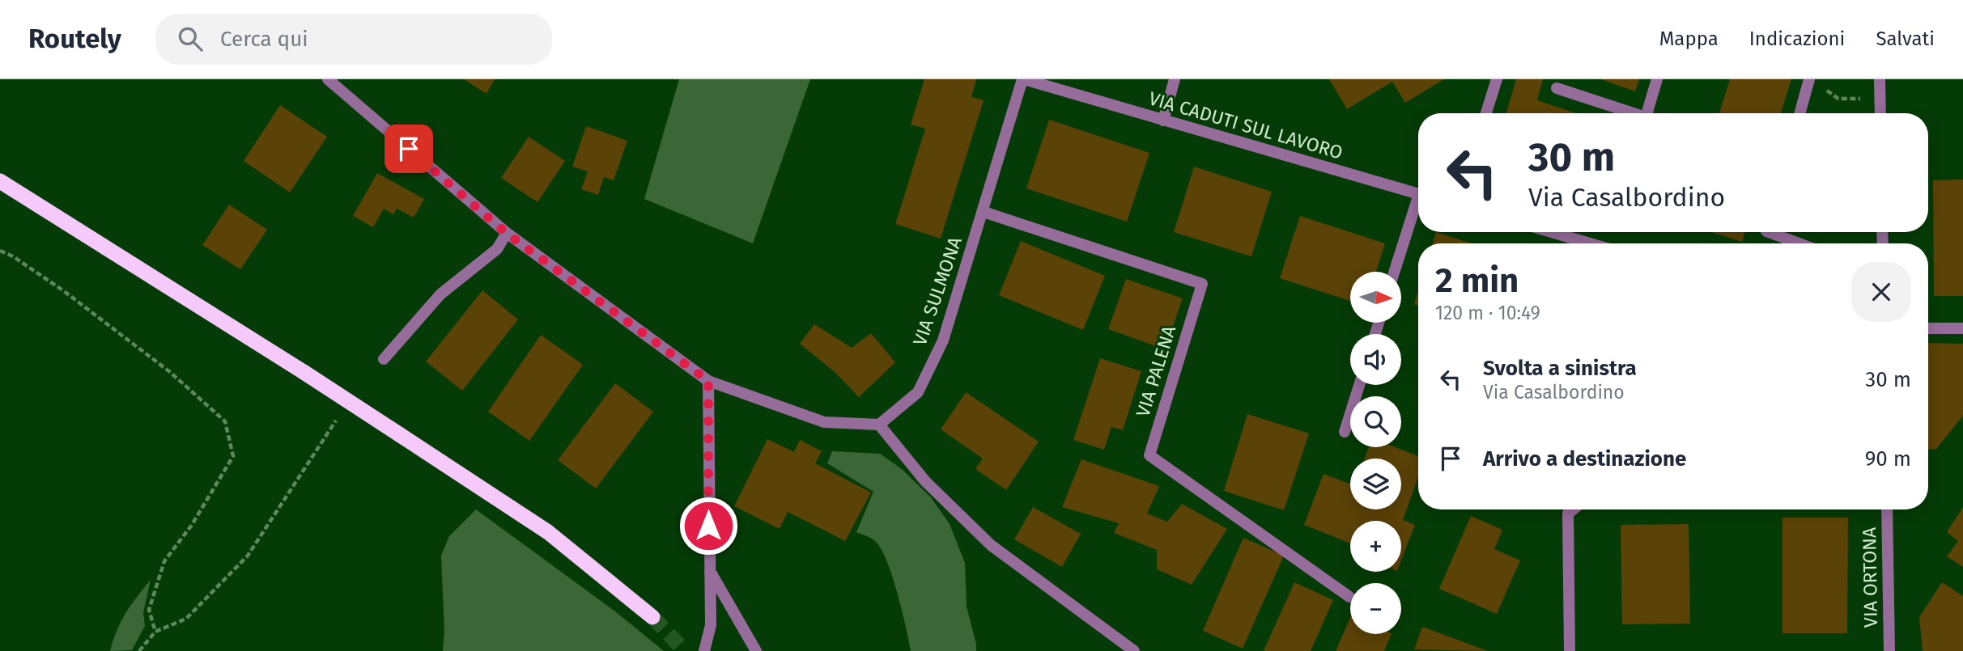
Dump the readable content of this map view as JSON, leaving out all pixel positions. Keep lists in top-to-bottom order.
{
  "streets": {
    "street": [
      "VIA CADUTI SUL LAVORO",
      "VIA SULMONA",
      "VIA PALENA",
      "VIA ORTONA"
    ]
  },
  "crossings": [
    ["VIA CADUTI SUL LAVORO", "VIA SULMONA"],
    ["VIA SULMONA", "VIA PALENA"]
  ],
  "north": "right",
  "page": {
    "header": "Routely",
    "search": "Cerca qui",
    "nav": ["Mappa", "Indicazioni", "Salvati"],
    "turn": ["30 m", "Via Casalbordino"],
    "heading": ["2 min", "120 m · 10:49"],
    "map_buttons": ["+", "−"],
    "list": [
      {
        "name": "Svolta a sinistra",
        "note": "Via Casalbordino",
        "value": "30 m"
      },
      {
        "name": "Arrivo a destinazione",
        "value": "90 m"
      }
    ]
  }
}
